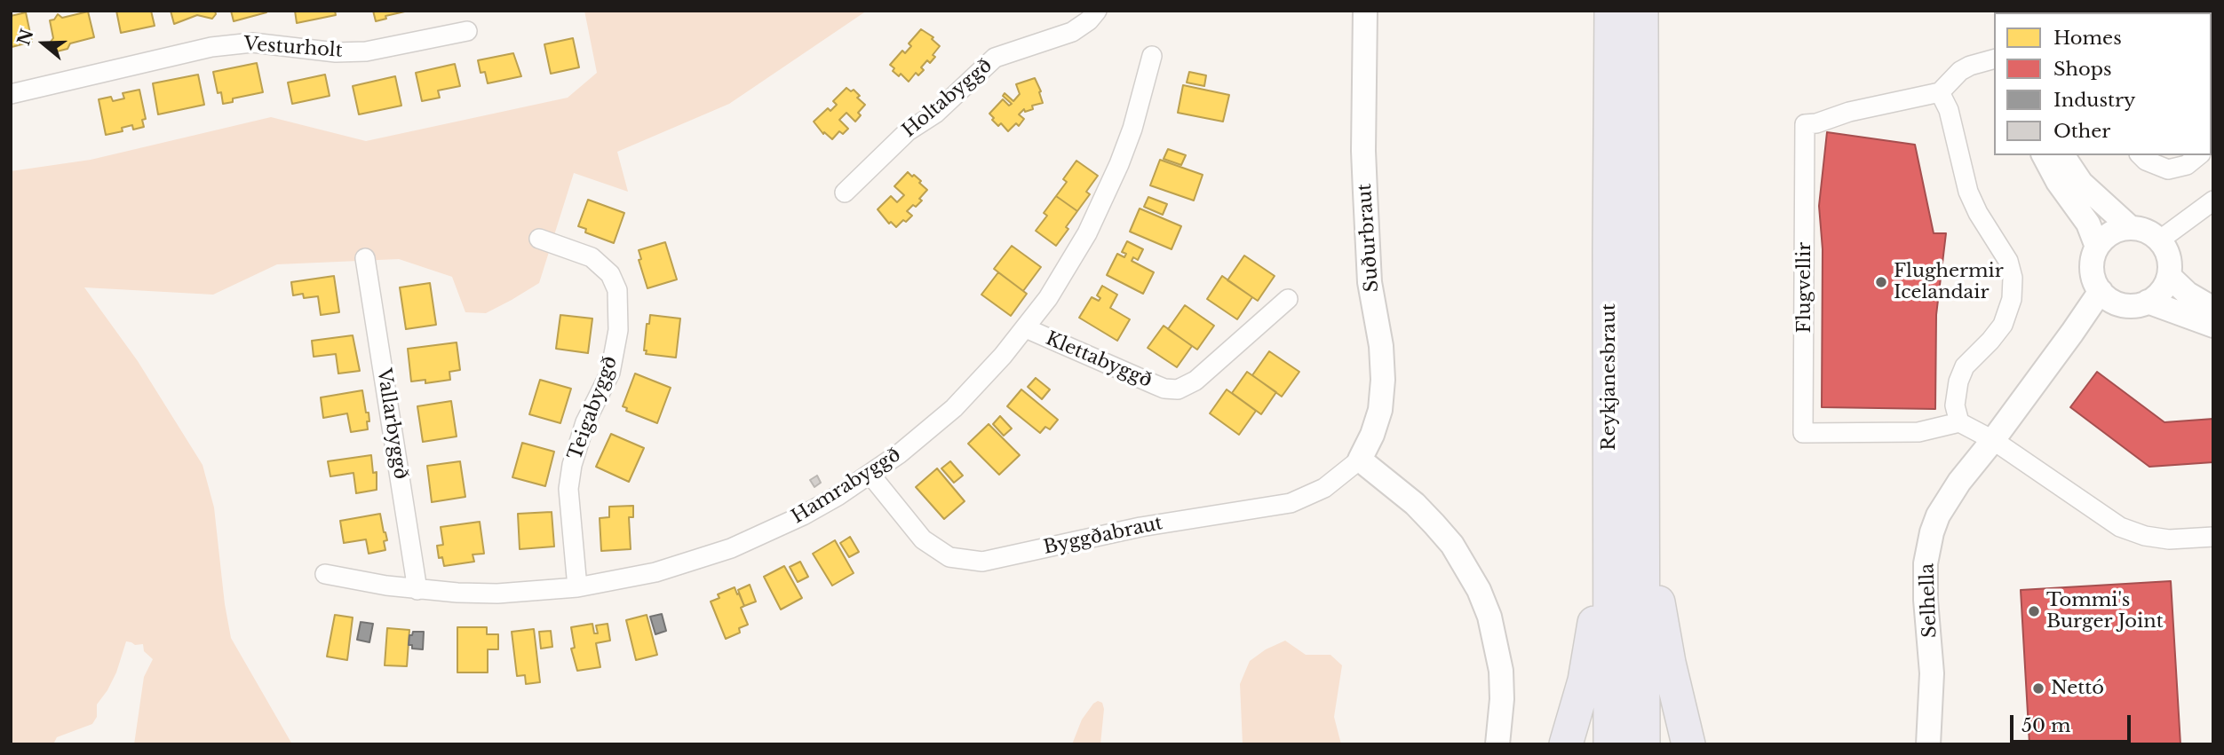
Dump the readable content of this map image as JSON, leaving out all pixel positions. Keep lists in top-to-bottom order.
{
  "streets": {
    "highway": ["Reykjanesbraut"],
    "street": [
      "Vesturholt",
      "Holtabyggð",
      "Suðurbraut",
      "Flugvellir",
      "Klettabyggð",
      "Teigabyggð",
      "Vallarbyggð",
      "Hamrabyggð",
      "Byggðabraut",
      "Selhella"
    ]
  },
  "crossings": [
    ["Suðurbraut", "Byggðabraut"],
    ["Klettabyggð", "Hamrabyggð"],
    ["Teigabyggð", "Hamrabyggð"],
    ["Vallarbyggð", "Hamrabyggð"],
    ["Hamrabyggð", "Byggðabraut"]
  ],
  "places": ["Flughermir Icelandair", "Tommi's Burger Joint", "Nettó"],
  "legend": [
    "Homes",
    "Shops",
    "Industry",
    "Other"
  ],
  "scale_bar": "50 m",
  "north": "left"
}
